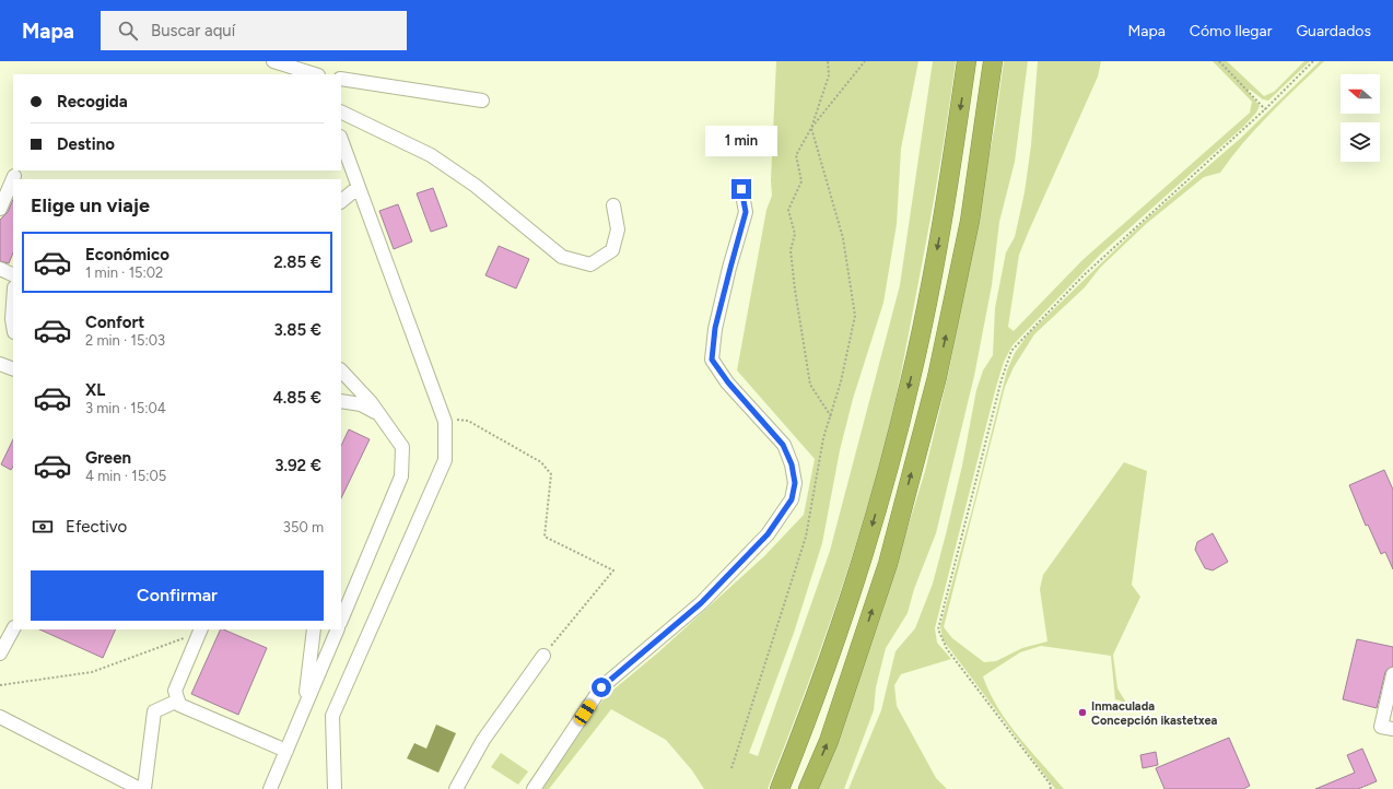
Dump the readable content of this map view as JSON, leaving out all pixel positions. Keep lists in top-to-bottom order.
{
  "places": ["Inmaculada Concepción ikastetxea"],
  "north": "left",
  "page": {
    "header": "Mapa",
    "search": "Buscar aquí",
    "nav": ["Mapa", "Cómo llegar", "Guardados"],
    "banner": ["Recogida", "Destino"],
    "bubble": "1 min",
    "heading": "Elige un viaje",
    "list": [
      {
        "name": "Económico",
        "note": "1 min · 15:02",
        "value": "2.85 €"
      },
      {
        "name": "Confort",
        "note": "2 min · 15:03",
        "value": "3.85 €"
      },
      {
        "name": "XL",
        "note": "3 min · 15:04",
        "value": "4.85 €"
      },
      {
        "name": "Green",
        "note": "4 min · 15:05",
        "value": "3.92 €"
      }
    ],
    "pay": ["Efectivo", "350 m"],
    "buttons": "Confirmar"
  }
}
